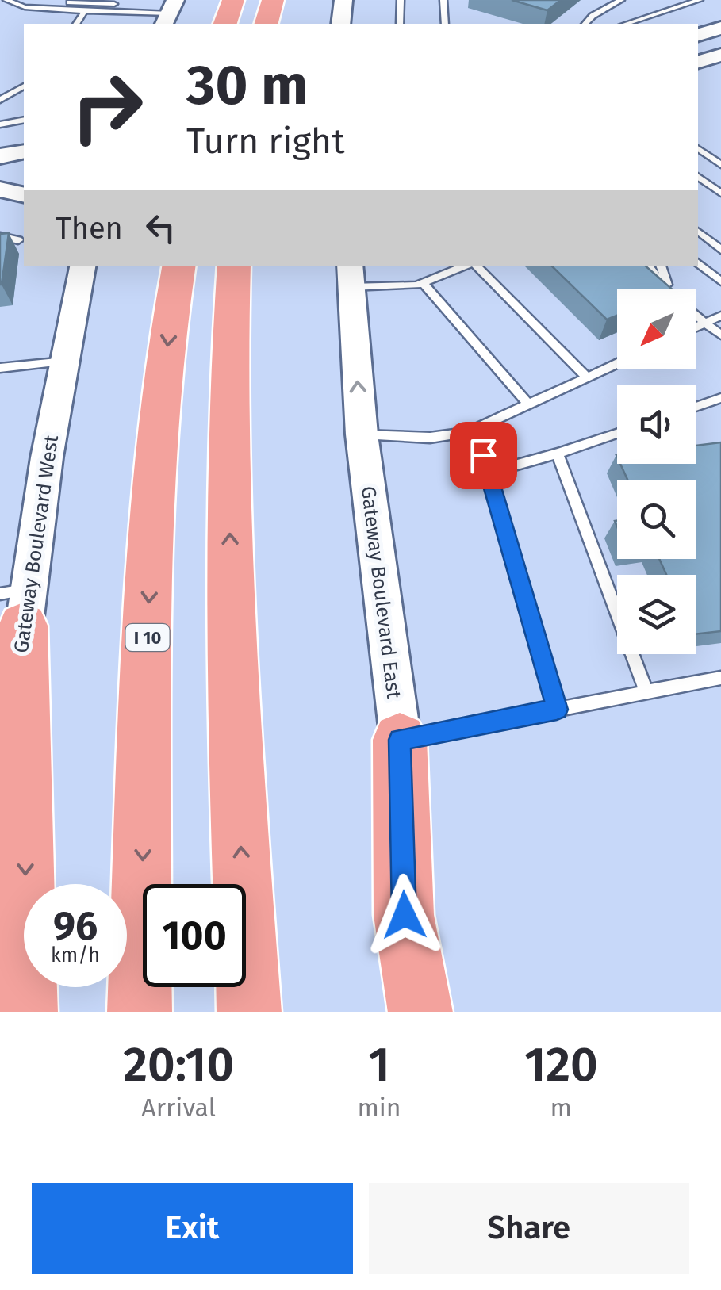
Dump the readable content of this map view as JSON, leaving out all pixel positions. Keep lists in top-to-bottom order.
{
  "streets": {
    "highway": ["I 10"],
    "main road": ["Gateway Boulevard West", "Gateway Boulevard East"]
  },
  "north": "bottom left",
  "page": {
    "turn": ["30 m", "Turn right"],
    "then": "Then",
    "speed": "96 km/h",
    "limit": "100",
    "eta": [
      "20:10",
      "Arrival",
      "1",
      "min",
      "120",
      "m"
    ],
    "buttons": ["Exit", "Share"]
  }
}
